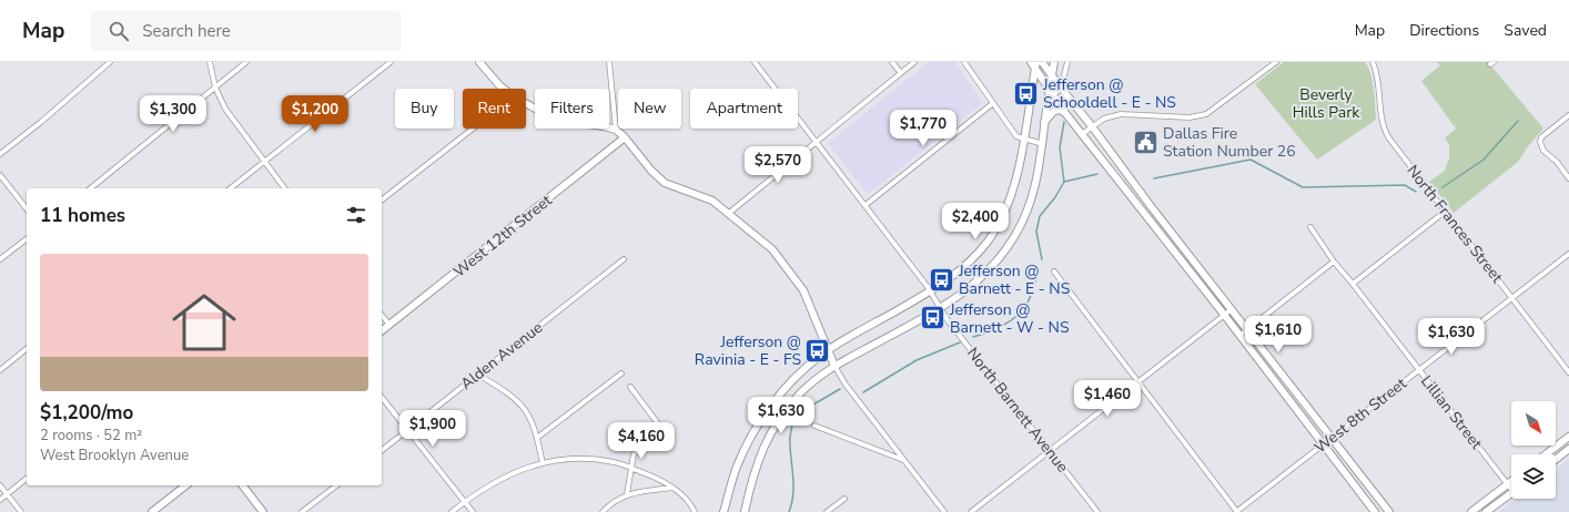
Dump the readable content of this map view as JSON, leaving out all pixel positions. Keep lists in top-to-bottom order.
{
  "streets": {
    "main road": ["West 12th Street"],
    "street": [
      "North Frances Street",
      "Alden Avenue",
      "North Barnett Avenue",
      "Lillian Street",
      "West 8th Street"
    ]
  },
  "crossings": [
    ["North Frances Street", "West 8th Street"],
    ["Lillian Street", "West 8th Street"]
  ],
  "parks": ["Beverly Hills Park"],
  "places": {
    "bus stop": [
      "Jefferson @ Schooldell - E - NS",
      "Jefferson @ Barnett - E - NS",
      "Jefferson @ Barnett - W - NS",
      "Jefferson @ Ravinia - E - FS"
    ],
    "public building": ["Dallas Fire Station Number 26"]
  },
  "north": "bottom right",
  "page": {
    "header": "Map",
    "search": "Search here",
    "nav": ["Map", "Directions", "Saved"],
    "chip": [
      "Buy",
      "Rent",
      "Filters",
      "New",
      "Apartment"
    ],
    "price": [
      "$1,300",
      "$1,200",
      "$1,770",
      "$2,570",
      "$2,400",
      "$1,610",
      "$1,630",
      "$1,460",
      "$1,630",
      "$1,900",
      "$4,160"
    ],
    "heading": "11 homes",
    "list": [
      {
        "name": "$1,200/mo",
        "note": "2 rooms · 52 m² · West Brooklyn Avenue"
      }
    ]
  }
}
